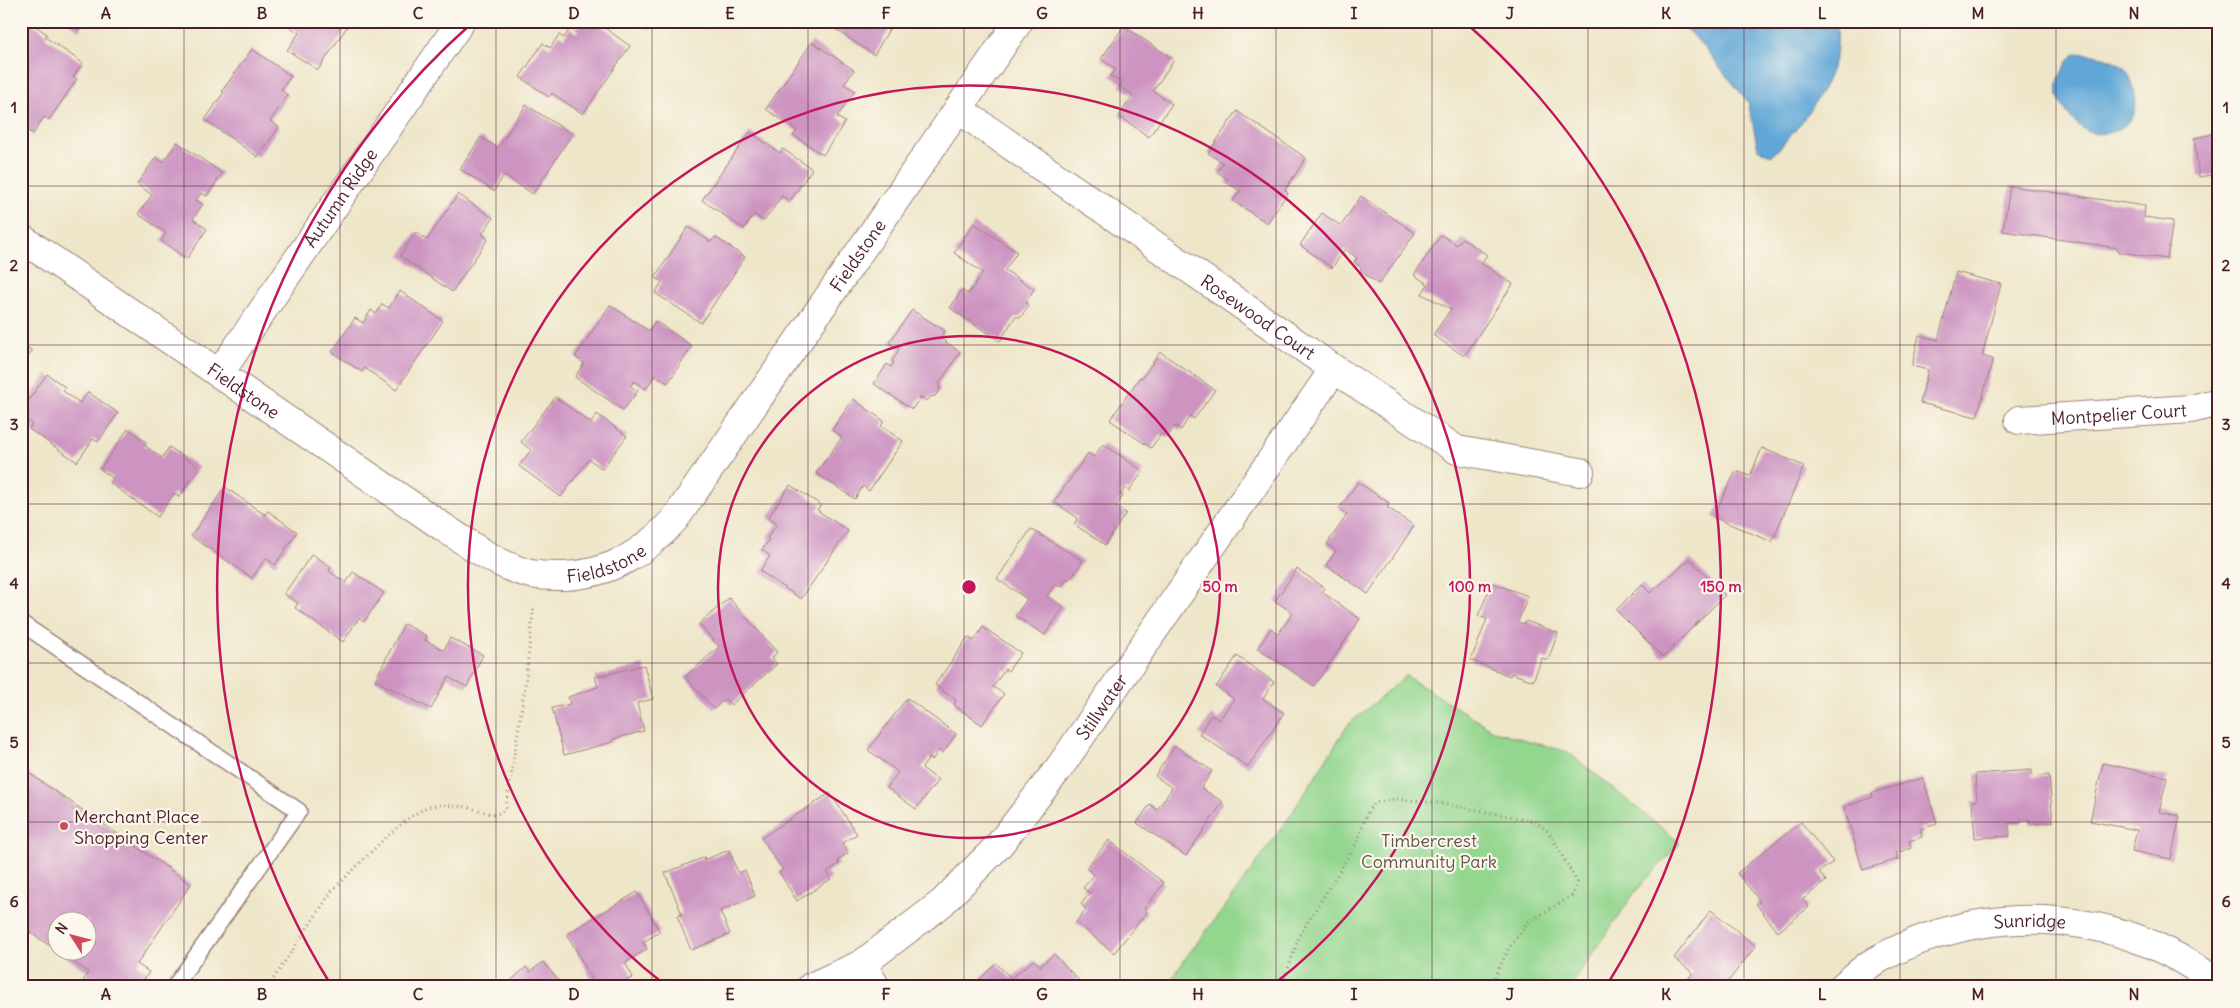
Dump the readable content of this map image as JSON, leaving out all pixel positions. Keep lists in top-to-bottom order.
{
  "streets": {
    "street": [
      "Autumn Ridge",
      "Fieldstone",
      "Rosewood Court",
      "Montpelier Court",
      "Stillwater",
      "Sunridge"
    ]
  },
  "crossings": [
    ["Autumn Ridge", "Fieldstone"],
    ["Fieldstone", "Rosewood Court"],
    ["Rosewood Court", "Stillwater"]
  ],
  "parks": ["Timbercrest Community Park"],
  "places": ["Merchant Place Shopping Center"],
  "north": "top left",
  "grid": {
    "columns": [
      "A",
      "B",
      "C",
      "D",
      "E",
      "F",
      "G",
      "H",
      "I",
      "J",
      "K",
      "L",
      "M",
      "N"
    ],
    "rows": [
      "1",
      "2",
      "3",
      "4",
      "5",
      "6"
    ]
  },
  "rings": ["50 m", "100 m", "150 m"]
}
